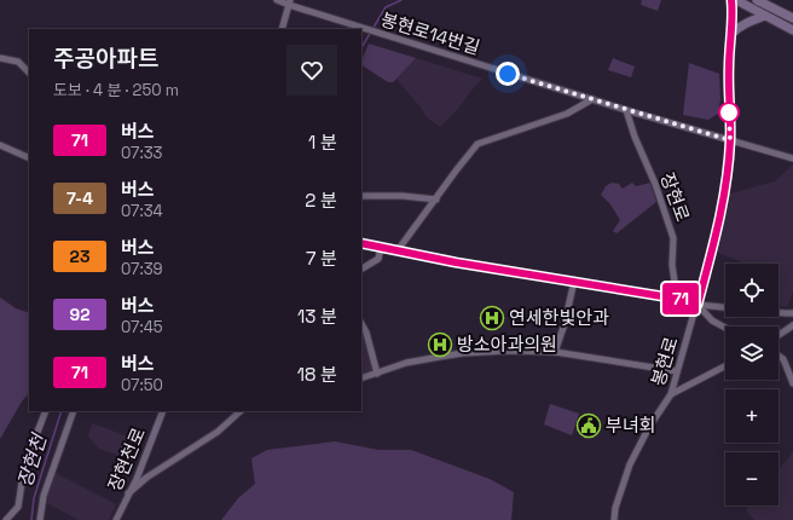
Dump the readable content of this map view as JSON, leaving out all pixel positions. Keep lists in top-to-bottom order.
{
  "streets": {
    "street": [
      "봉현로14번길",
      "장현로",
      "봉현로",
      "장현천로"
    ]
  },
  "crossings": [
    ["봉현로14번길", "장현로"],
    ["봉현로14번길", "봉현로"]
  ],
  "water": ["장현천"],
  "places": {
    "hospital": ["연세한빛안과", "방소아과의원"],
    "public building": ["부녀회"]
  },
  "lines": ["bus line 71"],
  "page": {
    "on_map": "71",
    "heading": ["주공아파트", "도보 · 4 분 · 250 m"],
    "list": [
      {
        "mark": "71",
        "name": "버스",
        "note": "07:33",
        "value": "1 분"
      },
      {
        "mark": "7-4",
        "name": "버스",
        "note": "07:34",
        "value": "2 분"
      },
      {
        "mark": "23",
        "name": "버스",
        "note": "07:39",
        "value": "7 분"
      },
      {
        "mark": "92",
        "name": "버스",
        "note": "07:45",
        "value": "13 분"
      },
      {
        "mark": "71",
        "name": "버스",
        "note": "07:50",
        "value": "18 분"
      }
    ],
    "map_buttons": ["+", "−"]
  }
}
